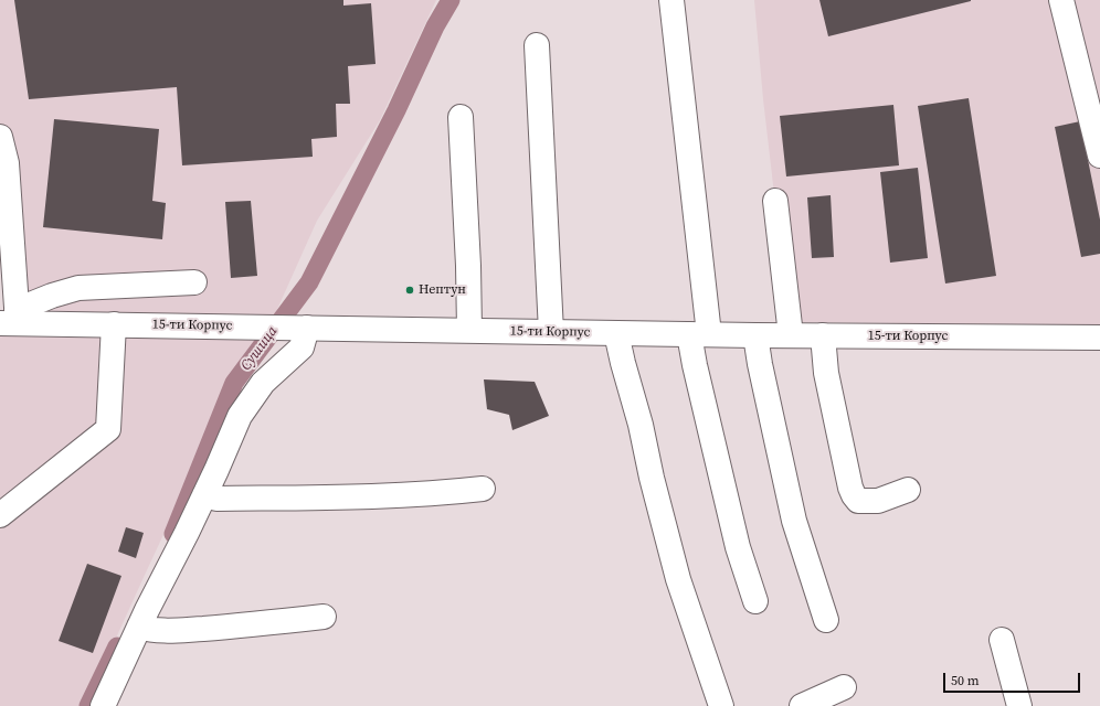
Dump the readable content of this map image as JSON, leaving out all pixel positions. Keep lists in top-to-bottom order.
{
  "streets": {
    "main road": ["15-ти Корпус"]
  },
  "water": ["Сушица"],
  "places": ["Нептун"],
  "scale_bar": "50 m"
}
